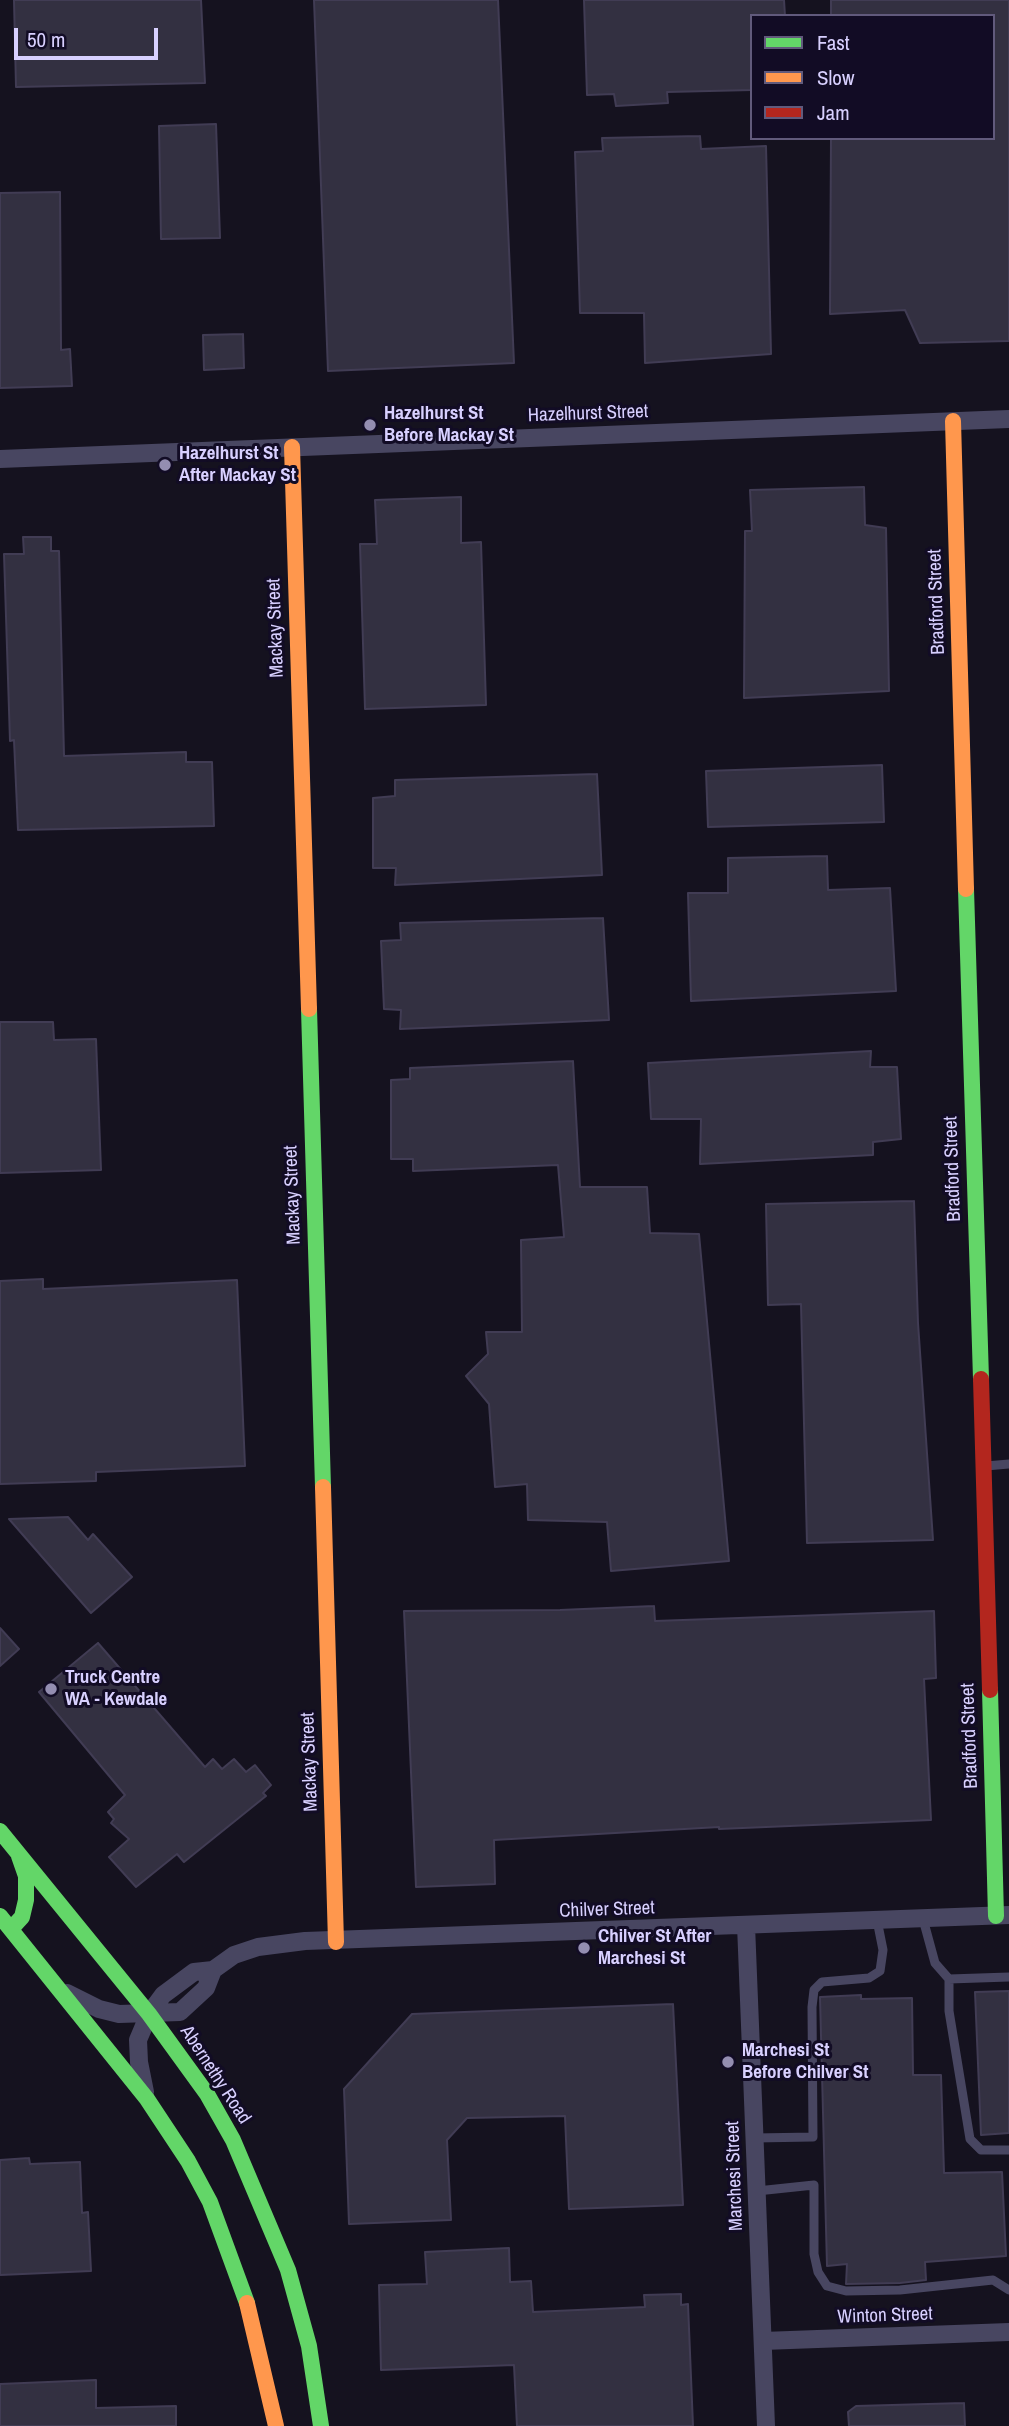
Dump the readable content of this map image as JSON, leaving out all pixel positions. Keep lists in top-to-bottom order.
{
  "streets": {
    "street": [
      "Hazelhurst Street",
      "Bradford Street",
      "Mackay Street",
      "Chilver Street",
      "Abernethy Road",
      "Marchesi Street",
      "Winton Street"
    ]
  },
  "crossings": [
    ["Hazelhurst Street", "Bradford Street"],
    ["Hazelhurst Street", "Mackay Street"],
    ["Bradford Street", "Chilver Street"],
    ["Mackay Street", "Chilver Street"],
    ["Chilver Street", "Abernethy Road"],
    ["Chilver Street", "Marchesi Street"],
    ["Marchesi Street", "Winton Street"]
  ],
  "places": [
    "Hazelhurst St Before Mackay St",
    "Hazelhurst St After Mackay St",
    "Truck Centre WA - Kewdale",
    "Chilver St After Marchesi St",
    "Marchesi St Before Chilver St"
  ],
  "legend": ["Fast", "Slow", "Jam"],
  "scale_bar": "50 m"
}
